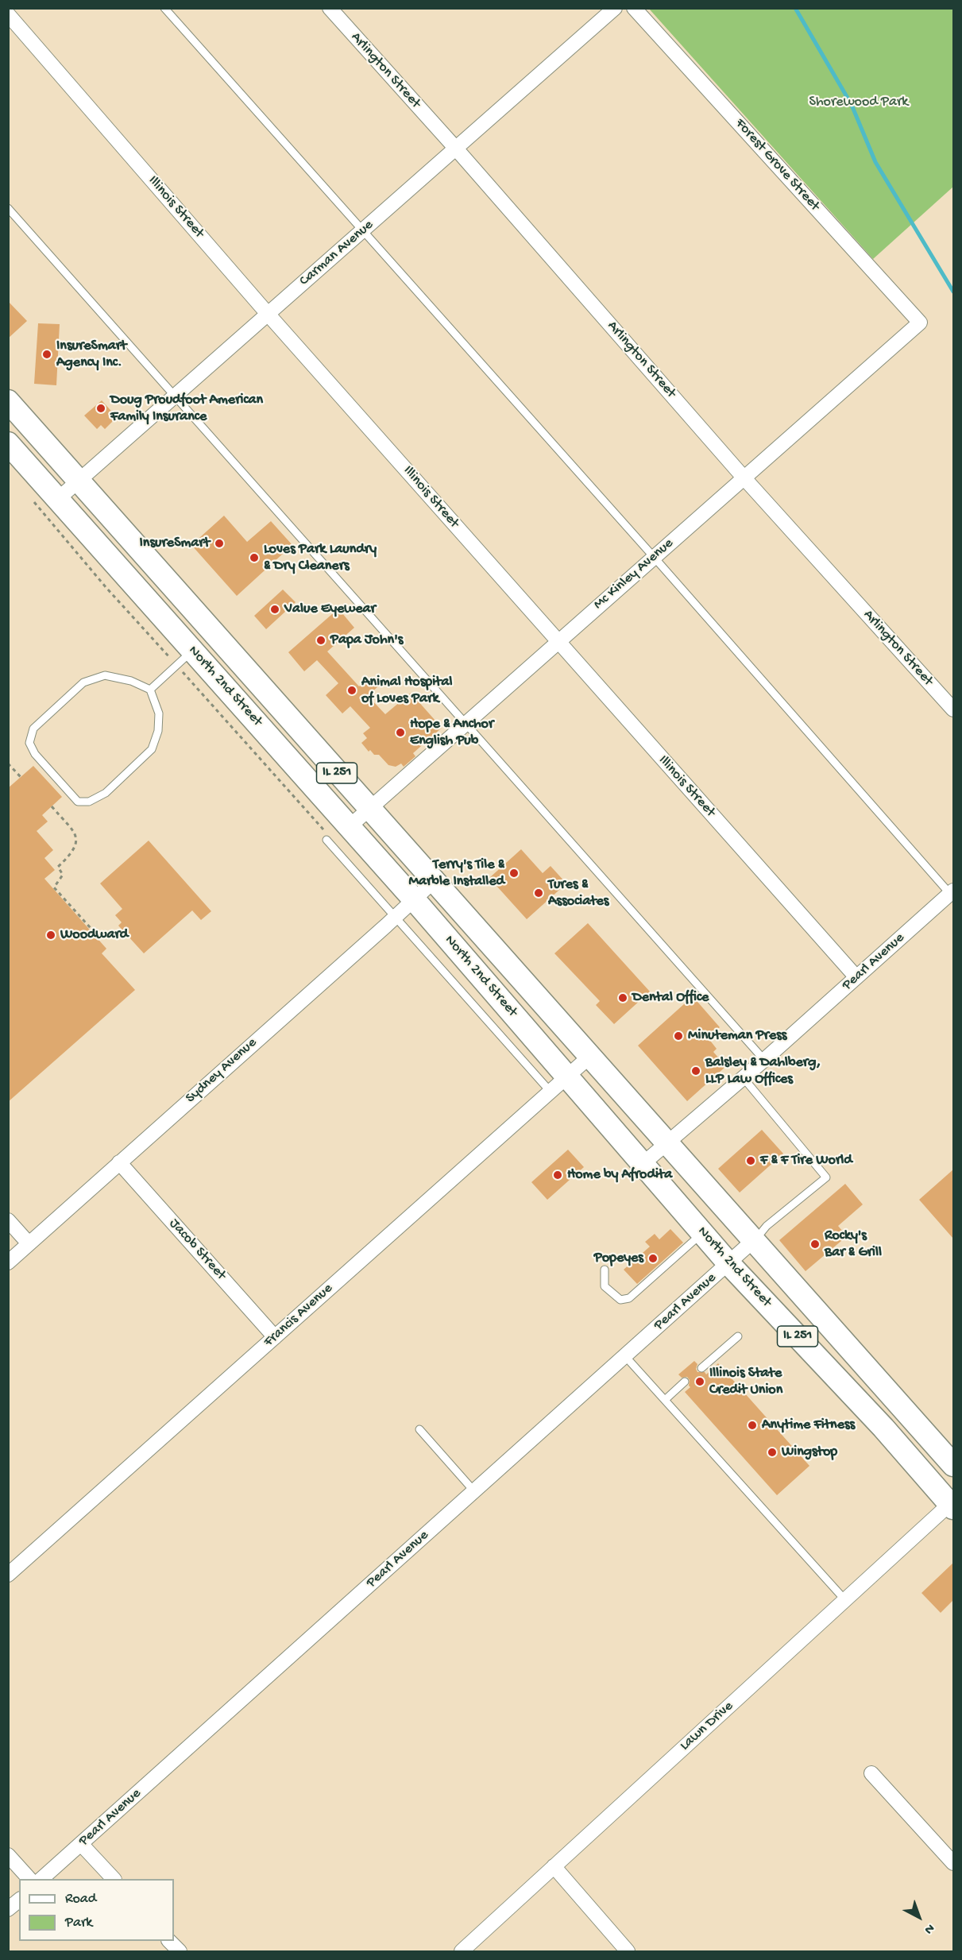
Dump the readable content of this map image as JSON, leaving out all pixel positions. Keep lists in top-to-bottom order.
{
  "streets": {
    "main road": ["North 2nd Street", "IL 251"],
    "street": [
      "Arlington Street",
      "Forest Grove Street",
      "Illinois Street",
      "Carman Avenue",
      "Mc Kinley Avenue",
      "Pearl Avenue",
      "Sydney Avenue",
      "Jacob Street",
      "Francis Avenue",
      "Lawn Drive"
    ]
  },
  "crossings": [
    ["Arlington Street", "Carman Avenue"],
    ["Arlington Street", "Mc Kinley Avenue"],
    ["Forest Grove Street", "Mc Kinley Avenue"],
    ["Illinois Street", "Carman Avenue"],
    ["Illinois Street", "Mc Kinley Avenue"],
    ["Illinois Street", "Pearl Avenue"],
    ["Carman Avenue", "North 2nd Street"],
    ["Mc Kinley Avenue", "North 2nd Street"],
    ["North 2nd Street", "Pearl Avenue"],
    ["North 2nd Street", "Sydney Avenue"],
    ["North 2nd Street", "Francis Avenue"],
    ["North 2nd Street", "Lawn Drive"],
    ["Sydney Avenue", "Jacob Street"],
    ["Jacob Street", "Francis Avenue"]
  ],
  "parks": ["Shorewood Park"],
  "places": [
    "InsureSmart Agency Inc.",
    "Doug Proudfoot American Family Insurance",
    "InsureSmart",
    "Loves Park Laundry & Dry Cleaners",
    "Value Eyewear",
    "Papa John's",
    "Animal Hospital of Loves Park",
    "Hope & Anchor English Pub",
    "Terry's Tile & Marble Installed",
    "Tures & Associates",
    "Woodward",
    "Dental Office",
    "Minuteman Press",
    "Balsley & Dahlberg, LLP Law Offices",
    "F & F Tire World",
    "Home by Afrodita",
    "Rocky's Bar & Grill",
    "Popeyes",
    "Illinois State Credit Union",
    "Anytime Fitness",
    "Wingstop"
  ],
  "legend": ["Road", "Park"],
  "north": "bottom right"
}
